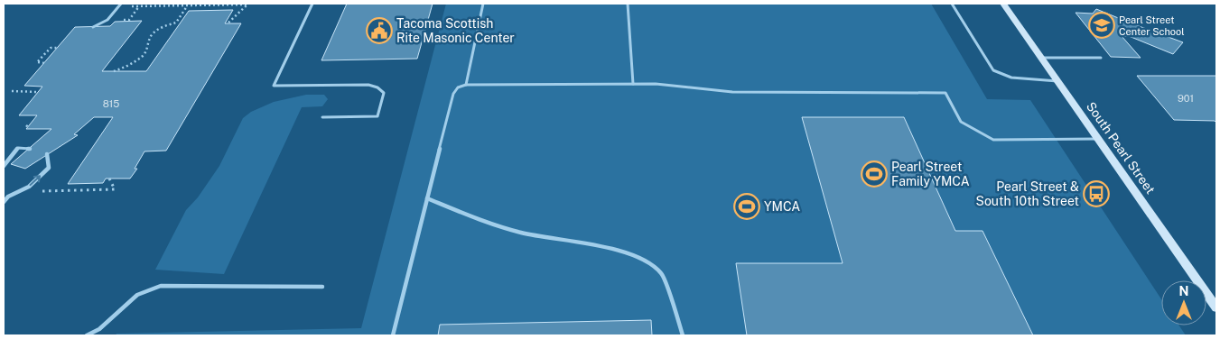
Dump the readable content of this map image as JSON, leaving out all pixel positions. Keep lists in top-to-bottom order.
{
  "streets": {
    "street": ["South Pearl Street"]
  },
  "places": {
    "school or university": ["Pearl Street Center School"],
    "public building": ["Tacoma Scottish Rite Masonic Center"],
    "sports": ["Pearl Street Family YMCA", "YMCA"],
    "bus stop": ["Pearl Street & South 10th Street"]
  },
  "house_numbers": ["901", "815"],
  "north": "top"
}
